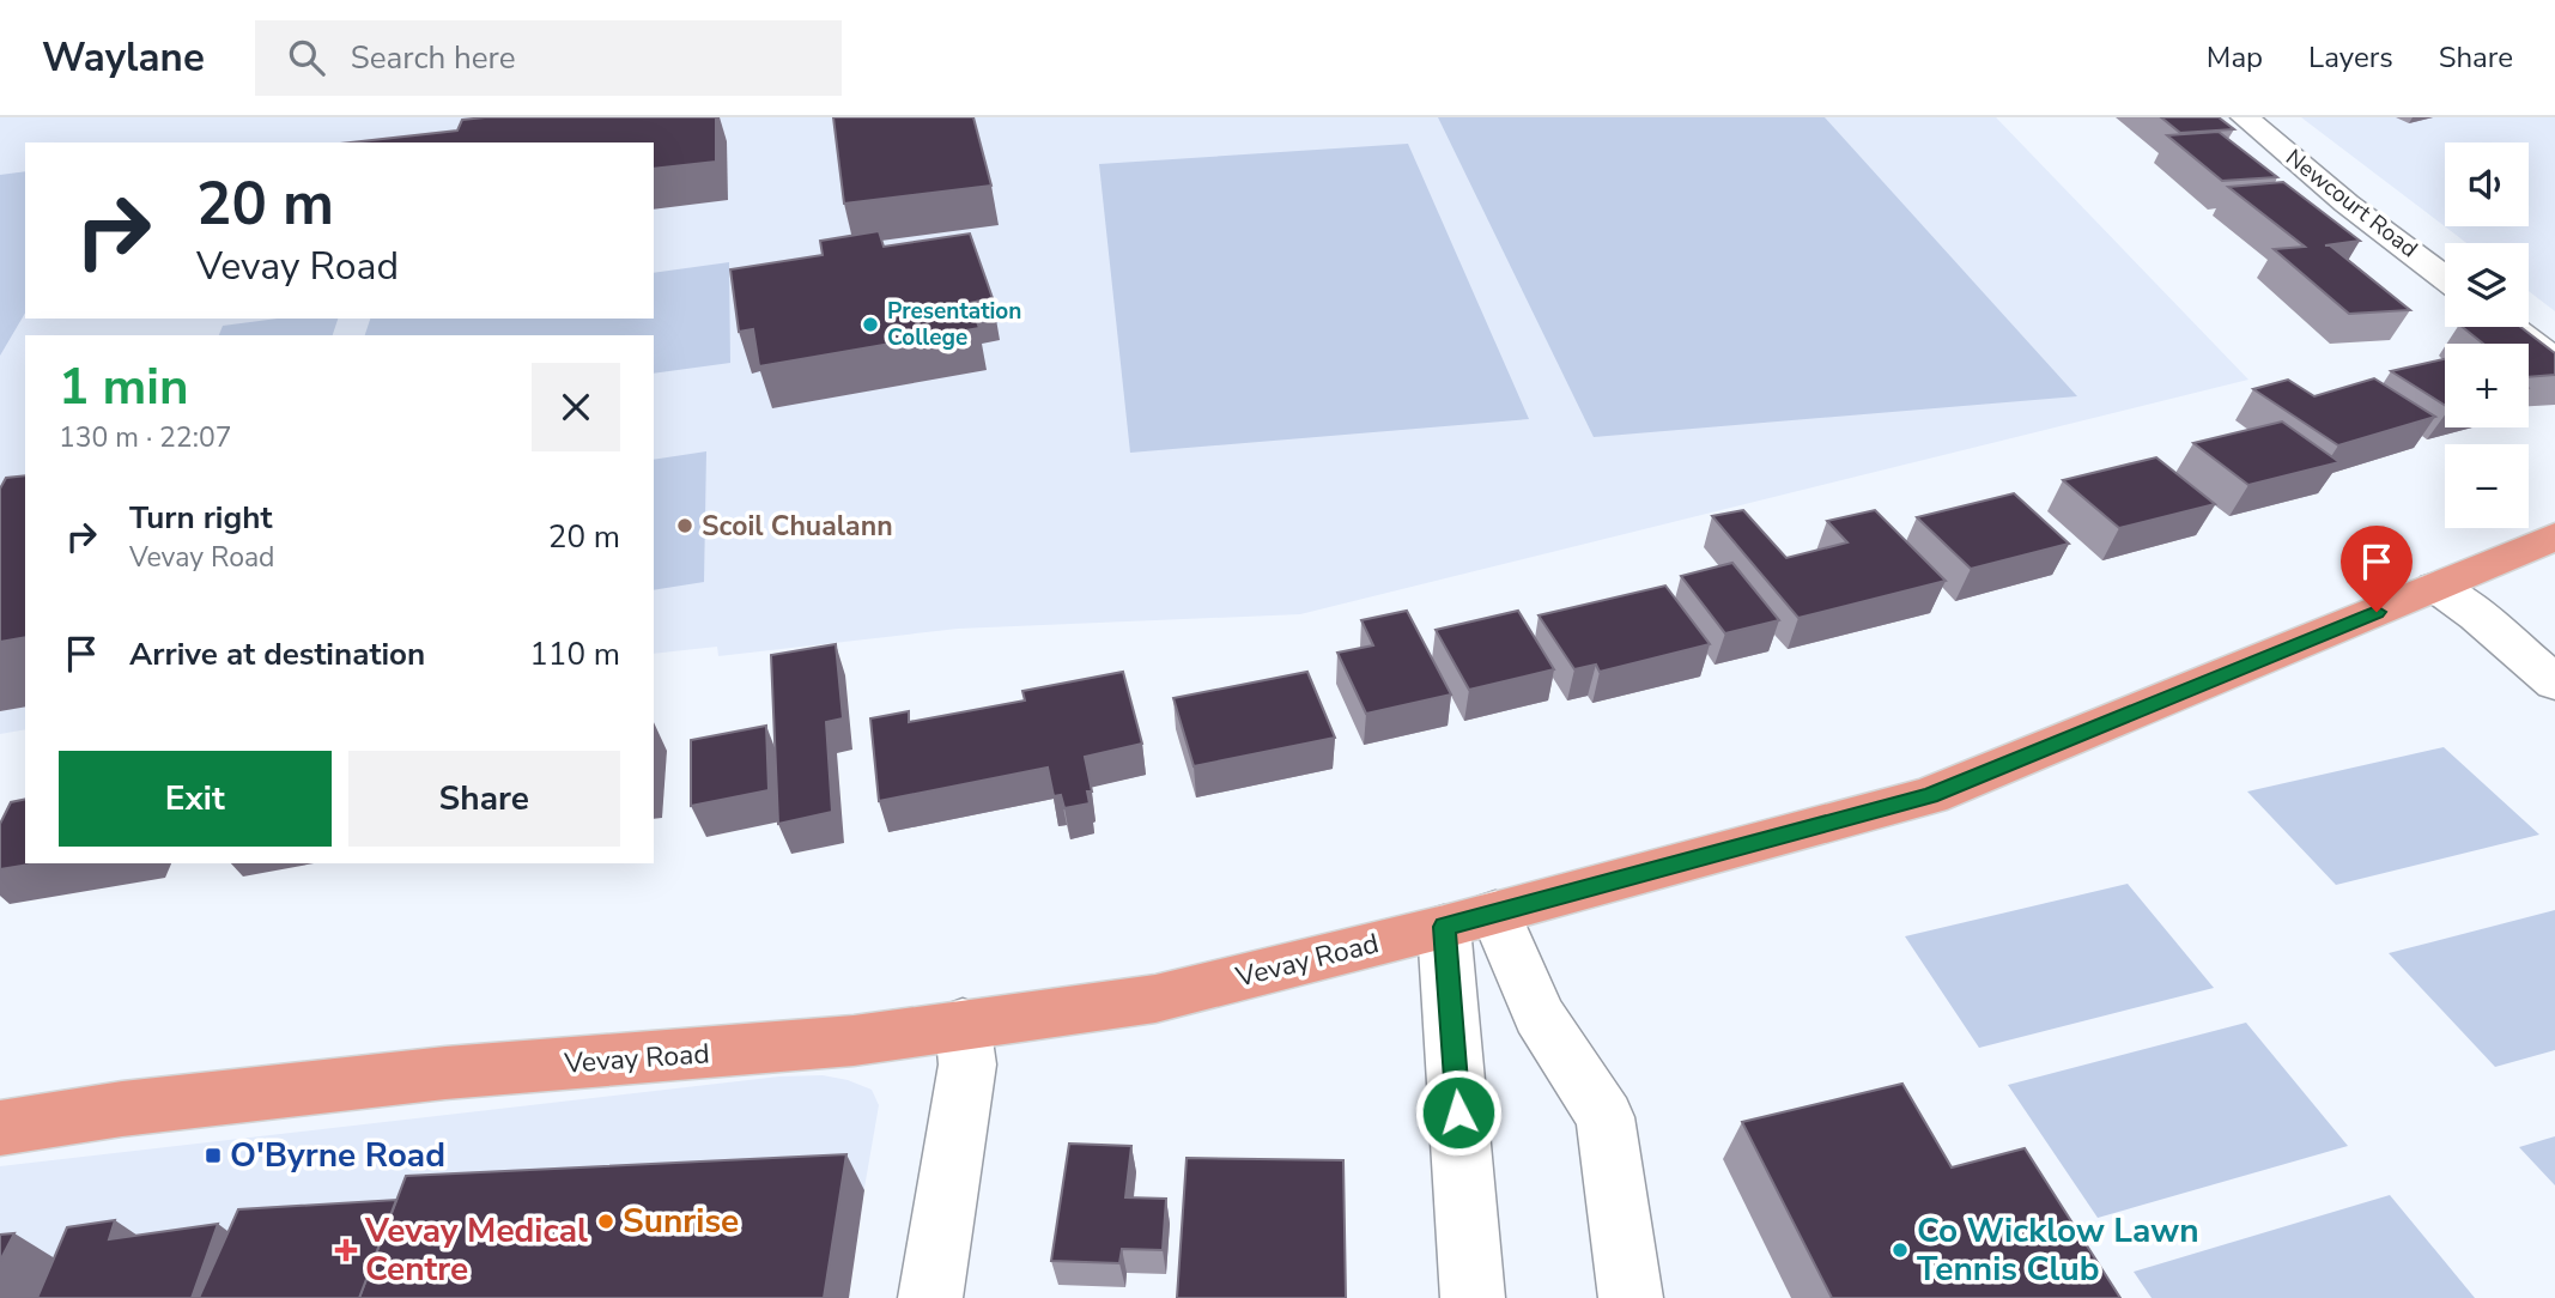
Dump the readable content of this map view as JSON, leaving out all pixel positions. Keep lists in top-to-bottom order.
{
  "streets": {
    "main road": ["Vevay Road"],
    "street": ["Newcourt Road"]
  },
  "places": {
    "other": [
      "Presentation College",
      "Scoil Chualann",
      "Sunrise",
      "Co Wicklow Lawn Tennis Club"
    ],
    "transit": ["O'Byrne Road"],
    "health": ["Vevay Medical Centre"]
  },
  "page": {
    "header": "Waylane",
    "search": "Search here",
    "nav": ["Map", "Layers", "Share"],
    "map_buttons": ["+", "−"],
    "turn": ["20 m", "Vevay Road"],
    "heading": ["1 min", "130 m · 22:07"],
    "list": [
      {
        "name": "Turn right",
        "note": "Vevay Road",
        "value": "20 m"
      },
      {
        "name": "Arrive at destination",
        "value": "110 m"
      }
    ],
    "buttons": ["Exit", "Share"]
  }
}
